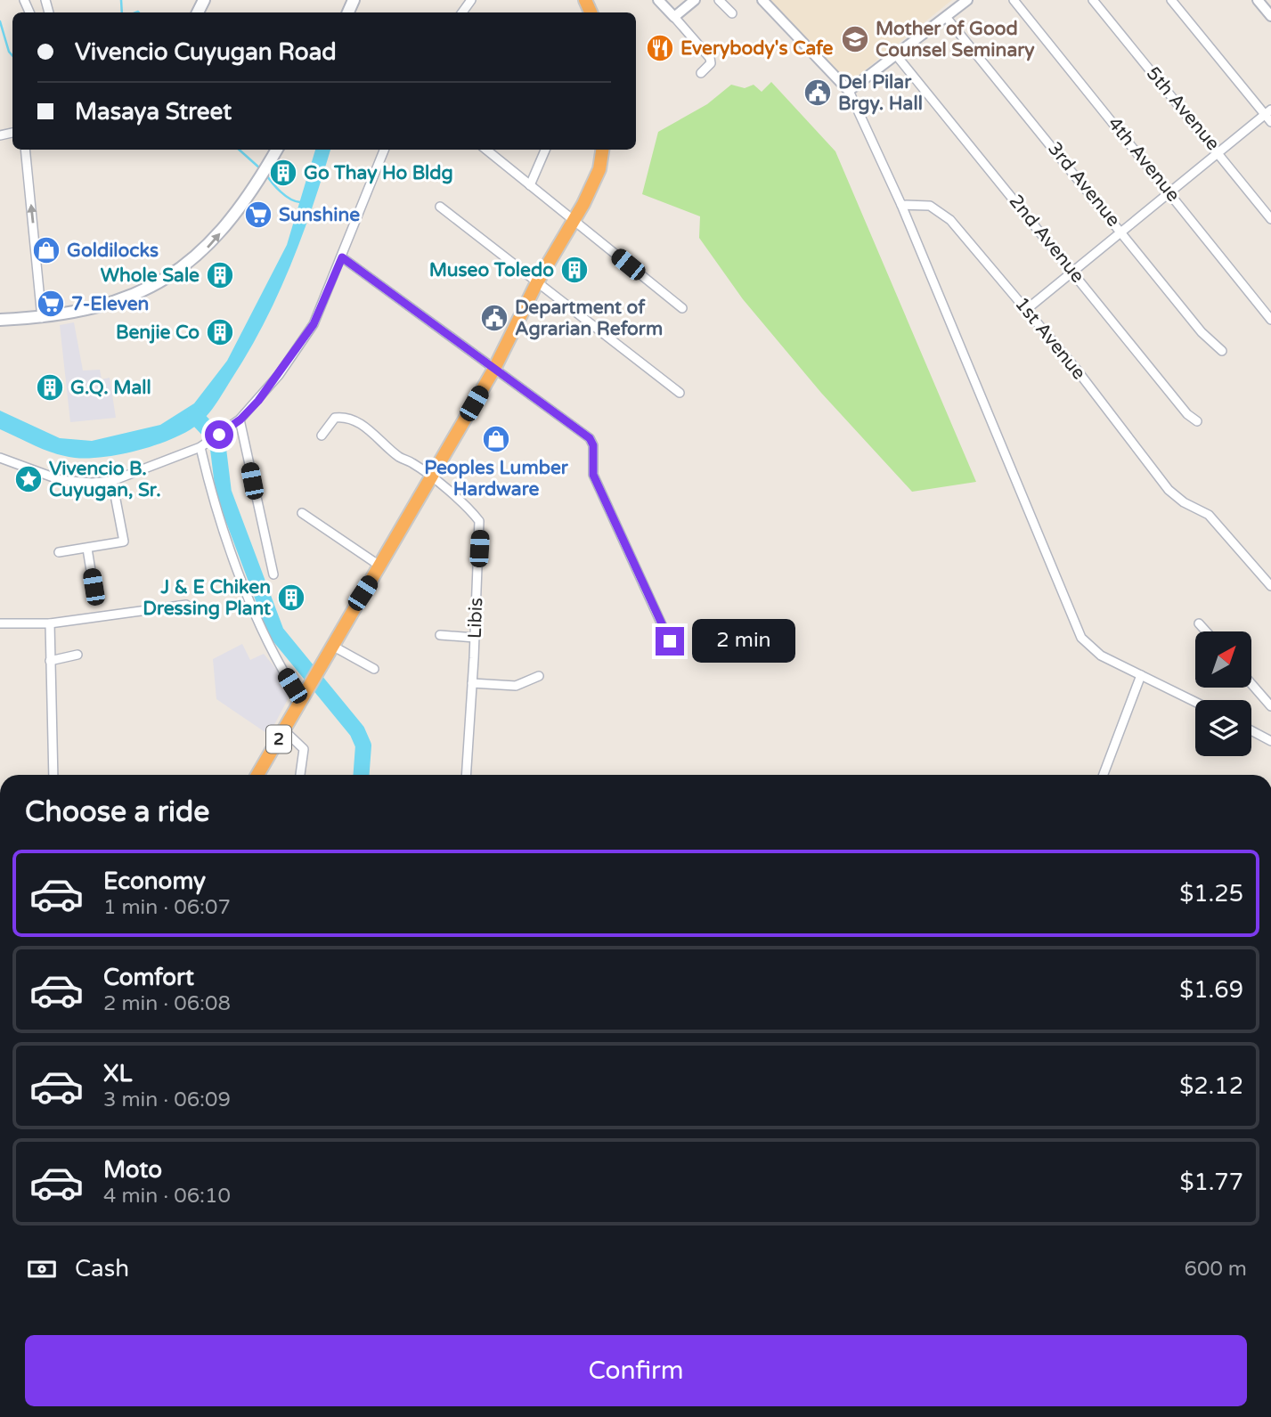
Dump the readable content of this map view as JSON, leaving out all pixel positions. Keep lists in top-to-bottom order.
{
  "streets": {
    "highway": ["2"],
    "street": [
      "5th Avenue",
      "4th Avenue",
      "3rd Avenue",
      "2nd Avenue",
      "1st Avenue",
      "Libis"
    ]
  },
  "crossings": [
    ["Libis", "2"]
  ],
  "places": {
    "school or university": ["Mother of Good Counsel Seminary"],
    "restaurant": ["Everybody's Cafe"],
    "public building": ["Del Pilar Brgy. Hall", "Department of Agrarian Reform"],
    "building": [
      "Go Thay Ho Bldg",
      "Museo Toledo",
      "Whole Sale",
      "Benjie Co",
      "G.Q. Mall",
      "J & E Chiken Dressing Plant"
    ],
    "supermarket": ["Sunshine", "7-Eleven"],
    "shop": ["Goldilocks", "Peoples Lumber Hardware"],
    "place": ["Vivencio B. Cuyugan, Sr."]
  },
  "north": "top right",
  "page": {
    "banner": ["Vivencio Cuyugan Road", "Masaya Street"],
    "bubble": "2 min",
    "heading": "Choose a ride",
    "list": [
      {
        "name": "Economy",
        "note": "1 min · 06:07",
        "value": "$1.25"
      },
      {
        "name": "Comfort",
        "note": "2 min · 06:08",
        "value": "$1.69"
      },
      {
        "name": "XL",
        "note": "3 min · 06:09",
        "value": "$2.12"
      },
      {
        "name": "Moto",
        "note": "4 min · 06:10",
        "value": "$1.77"
      }
    ],
    "pay": ["Cash", "600 m"],
    "buttons": "Confirm"
  }
}
